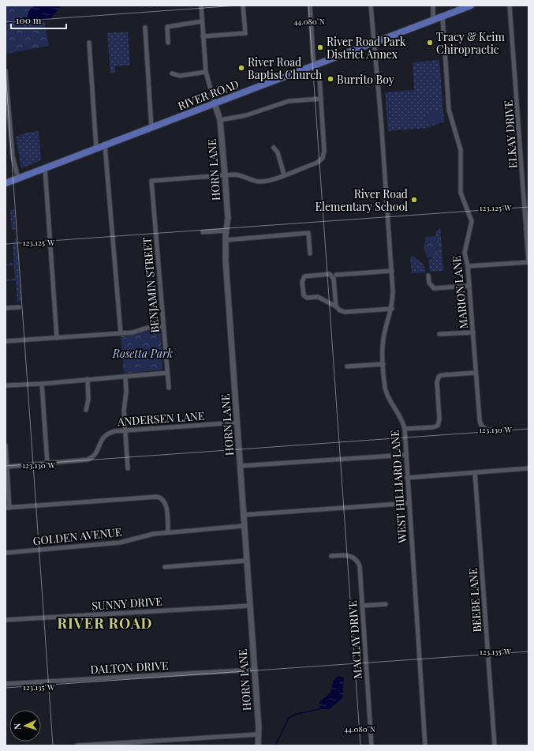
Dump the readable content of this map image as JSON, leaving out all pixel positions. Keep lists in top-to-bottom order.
{
  "streets": {
    "main road": ["RIVER ROAD"],
    "street": [
      "ELKAY DRIVE",
      "HORN LANE",
      "BENJAMIN STREET",
      "MARION LANE",
      "ANDERSEN LANE",
      "WEST HILLIARD LANE",
      "GOLDEN AVENUE",
      "BEEBE LANE",
      "SUNNY DRIVE",
      "MACLAY DRIVE",
      "DALTON DRIVE"
    ]
  },
  "crossings": [
    ["RIVER ROAD", "HORN LANE"],
    ["RIVER ROAD", "MARION LANE"],
    ["RIVER ROAD", "WEST HILLIARD LANE"],
    ["HORN LANE", "BENJAMIN STREET"],
    ["HORN LANE", "ANDERSEN LANE"],
    ["HORN LANE", "GOLDEN AVENUE"],
    ["HORN LANE", "SUNNY DRIVE"],
    ["HORN LANE", "DALTON DRIVE"]
  ],
  "districts": ["RIVER ROAD"],
  "parks": ["Rosetta Park"],
  "places": [
    "Tracy & Keim Chiropractic",
    "River Road Park District Annex",
    "River Road Baptist Church",
    "Burrito Boy",
    "River Road Elementary School"
  ],
  "scale_bar": "100 m",
  "north": "left",
  "coordinates": [
    "44.080°N",
    "123.125°W",
    "123.130°W",
    "123.135°W"
  ]
}
